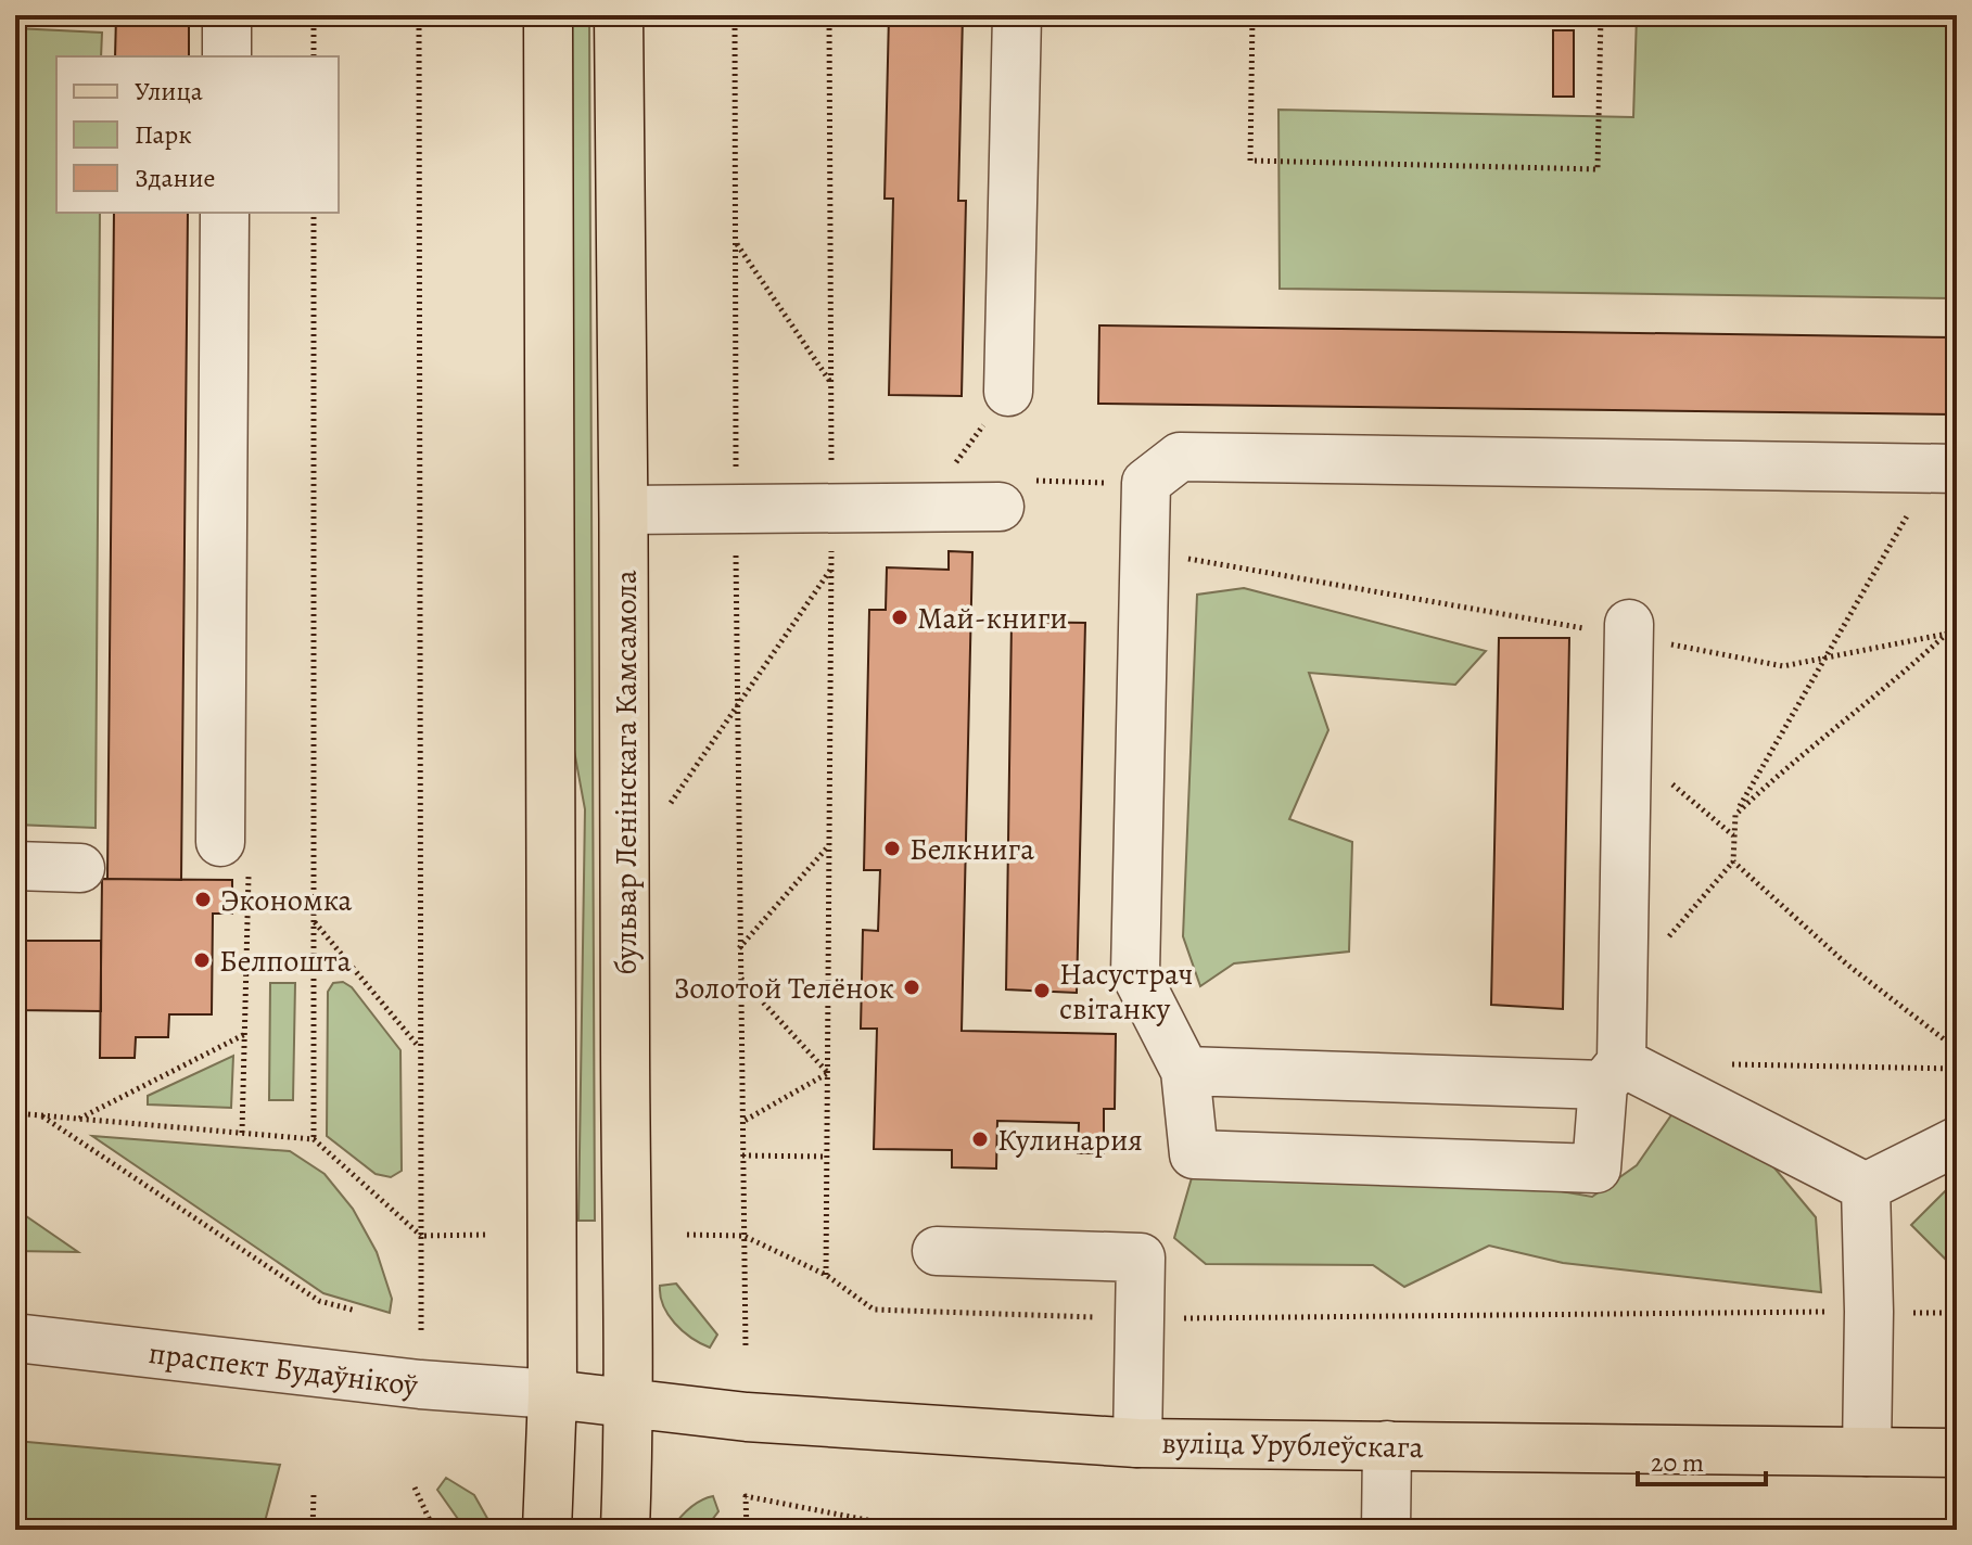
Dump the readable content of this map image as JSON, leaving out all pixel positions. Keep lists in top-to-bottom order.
{
  "streets": {
    "main road": ["бульвар Ленінскага Камсамола", "вуліца Урублеўскага"],
    "street": ["праспект Будаўнікоў"]
  },
  "crossings": [
    ["бульвар Ленінскага Камсамола", "вуліца Урублеўскага"],
    ["праспект Будаўнікоў", "вуліца Урублеўскага"]
  ],
  "places": [
    "Май-книги",
    "Белкнига",
    "Экономка",
    "Белпошта",
    "Золотой Телёнок",
    "Насустрач світанку",
    "Кулинария"
  ],
  "legend": ["Улица", "Парк", "Здание"],
  "scale_bar": "20 m"
}
